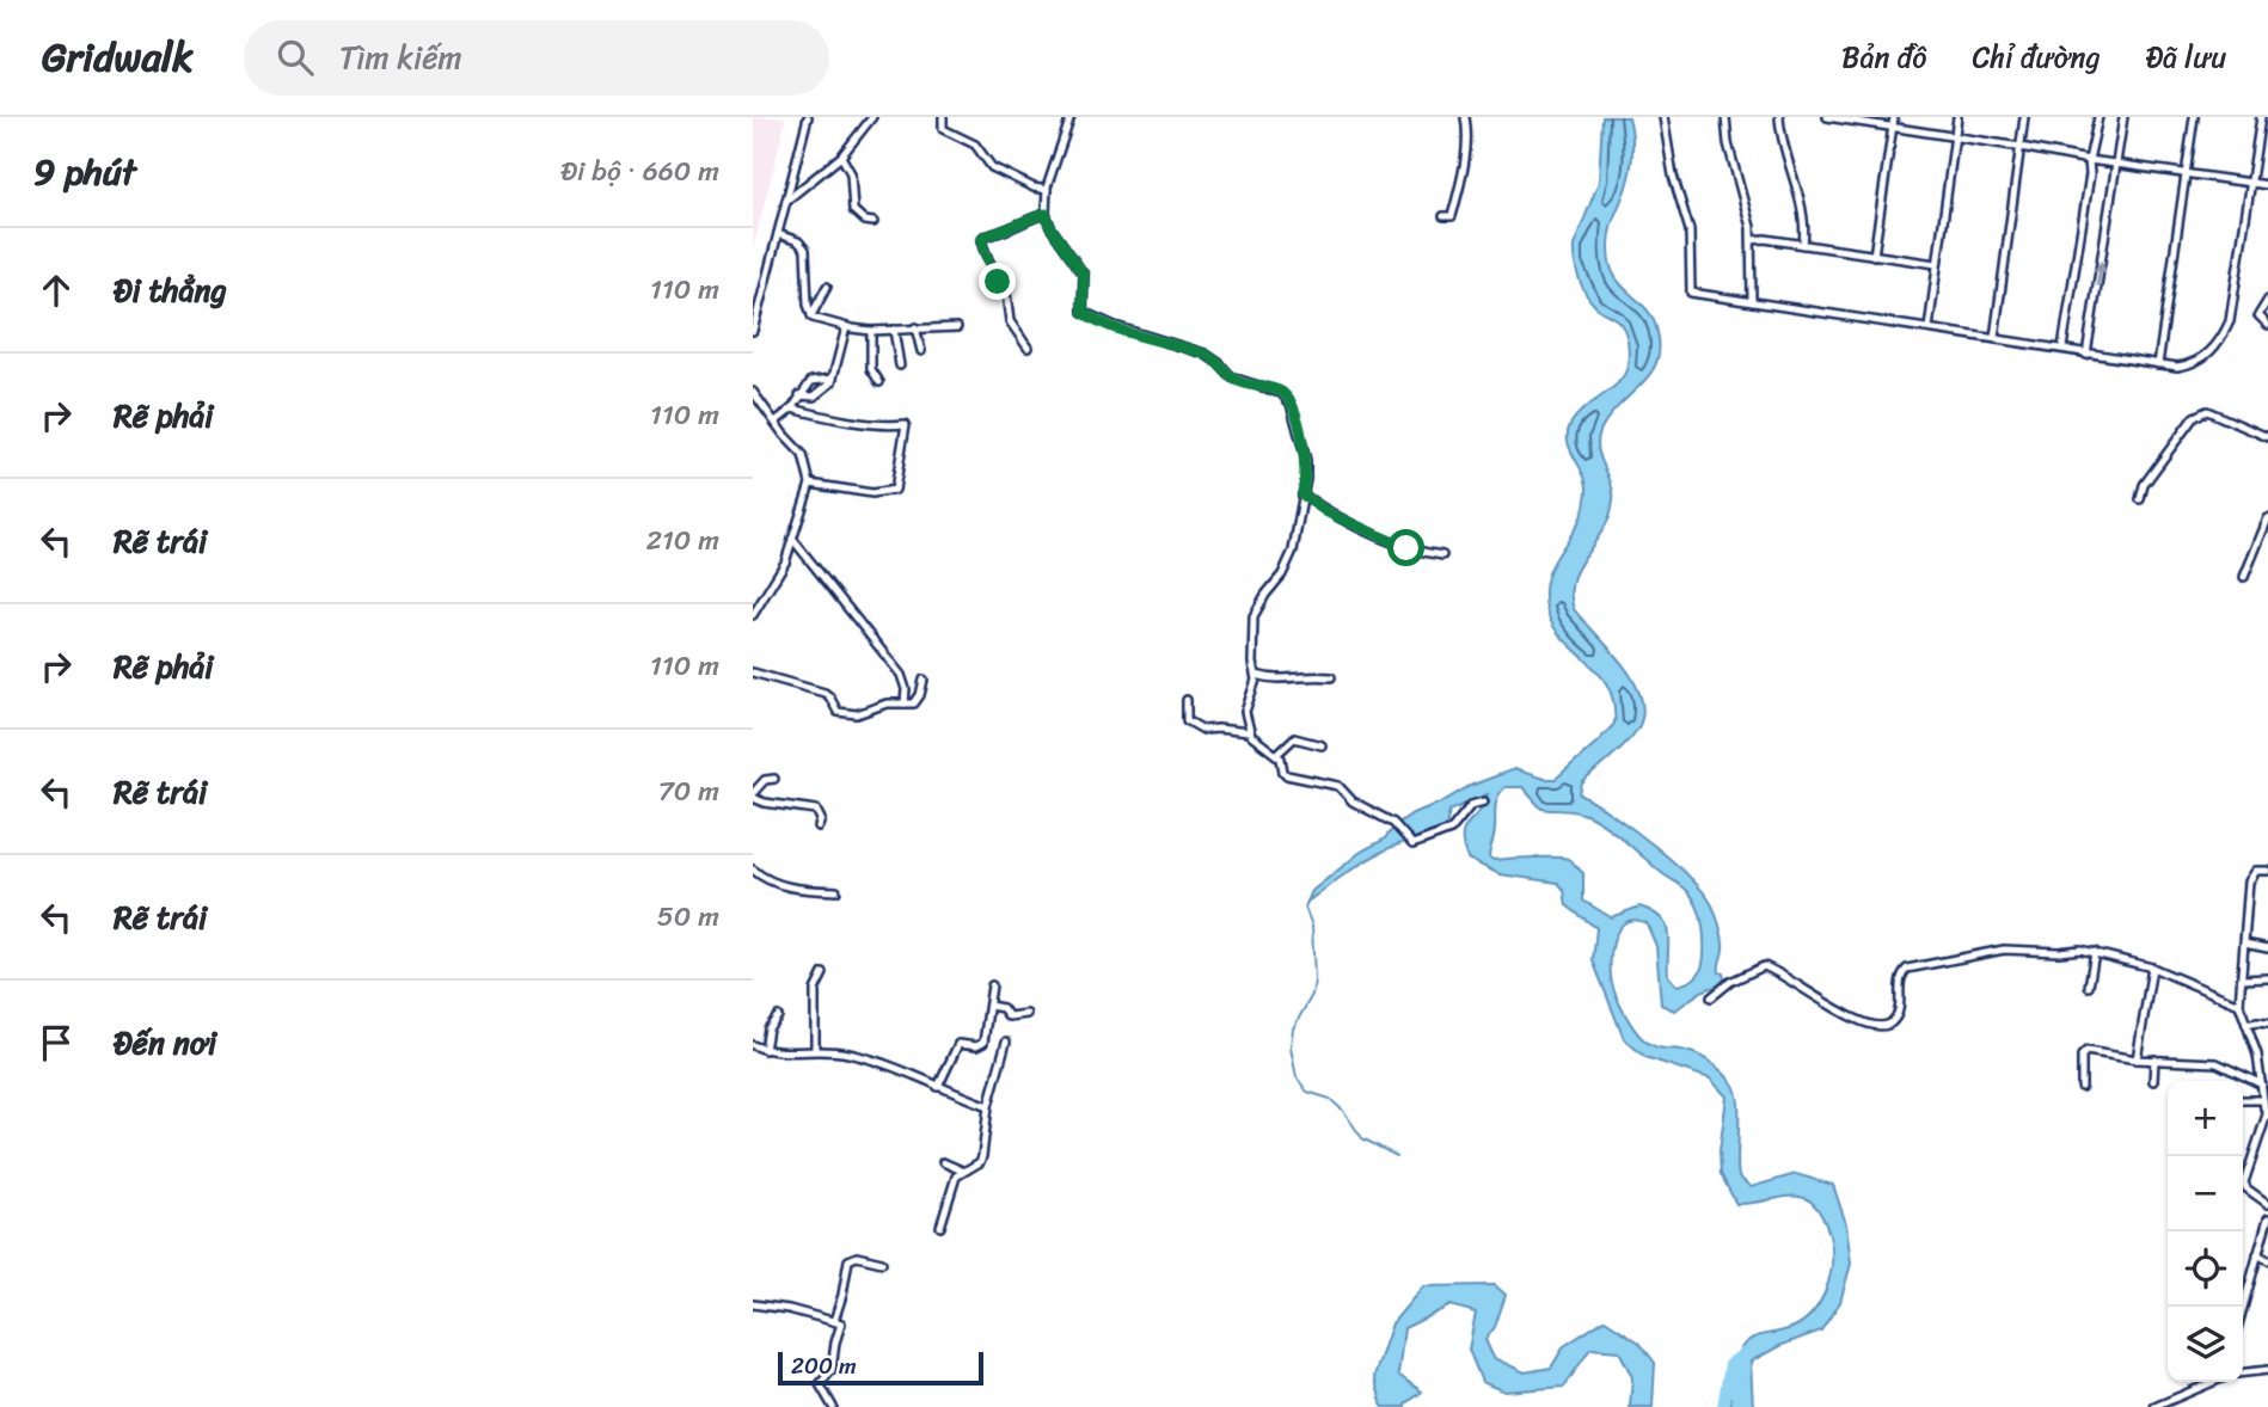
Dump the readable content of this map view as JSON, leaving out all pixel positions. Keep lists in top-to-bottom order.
{
  "scale_bar": "200 m",
  "page": {
    "header": "Gridwalk",
    "search": "Tìm kiếm",
    "nav": ["Bản đồ", "Chỉ đường", "Đã lưu"],
    "heading": ["9 phút", "Đi bộ · 660 m"],
    "list": [
      ["Đi thẳng", "110 m"],
      ["Rẽ phải", "110 m"],
      ["Rẽ trái", "210 m"],
      ["Rẽ phải", "110 m"],
      ["Rẽ trái", "70 m"],
      ["Rẽ trái", "50 m"],
      "Đến nơi"
    ],
    "map_buttons": ["+", "−"],
    "scale": "200 m"
  }
}
